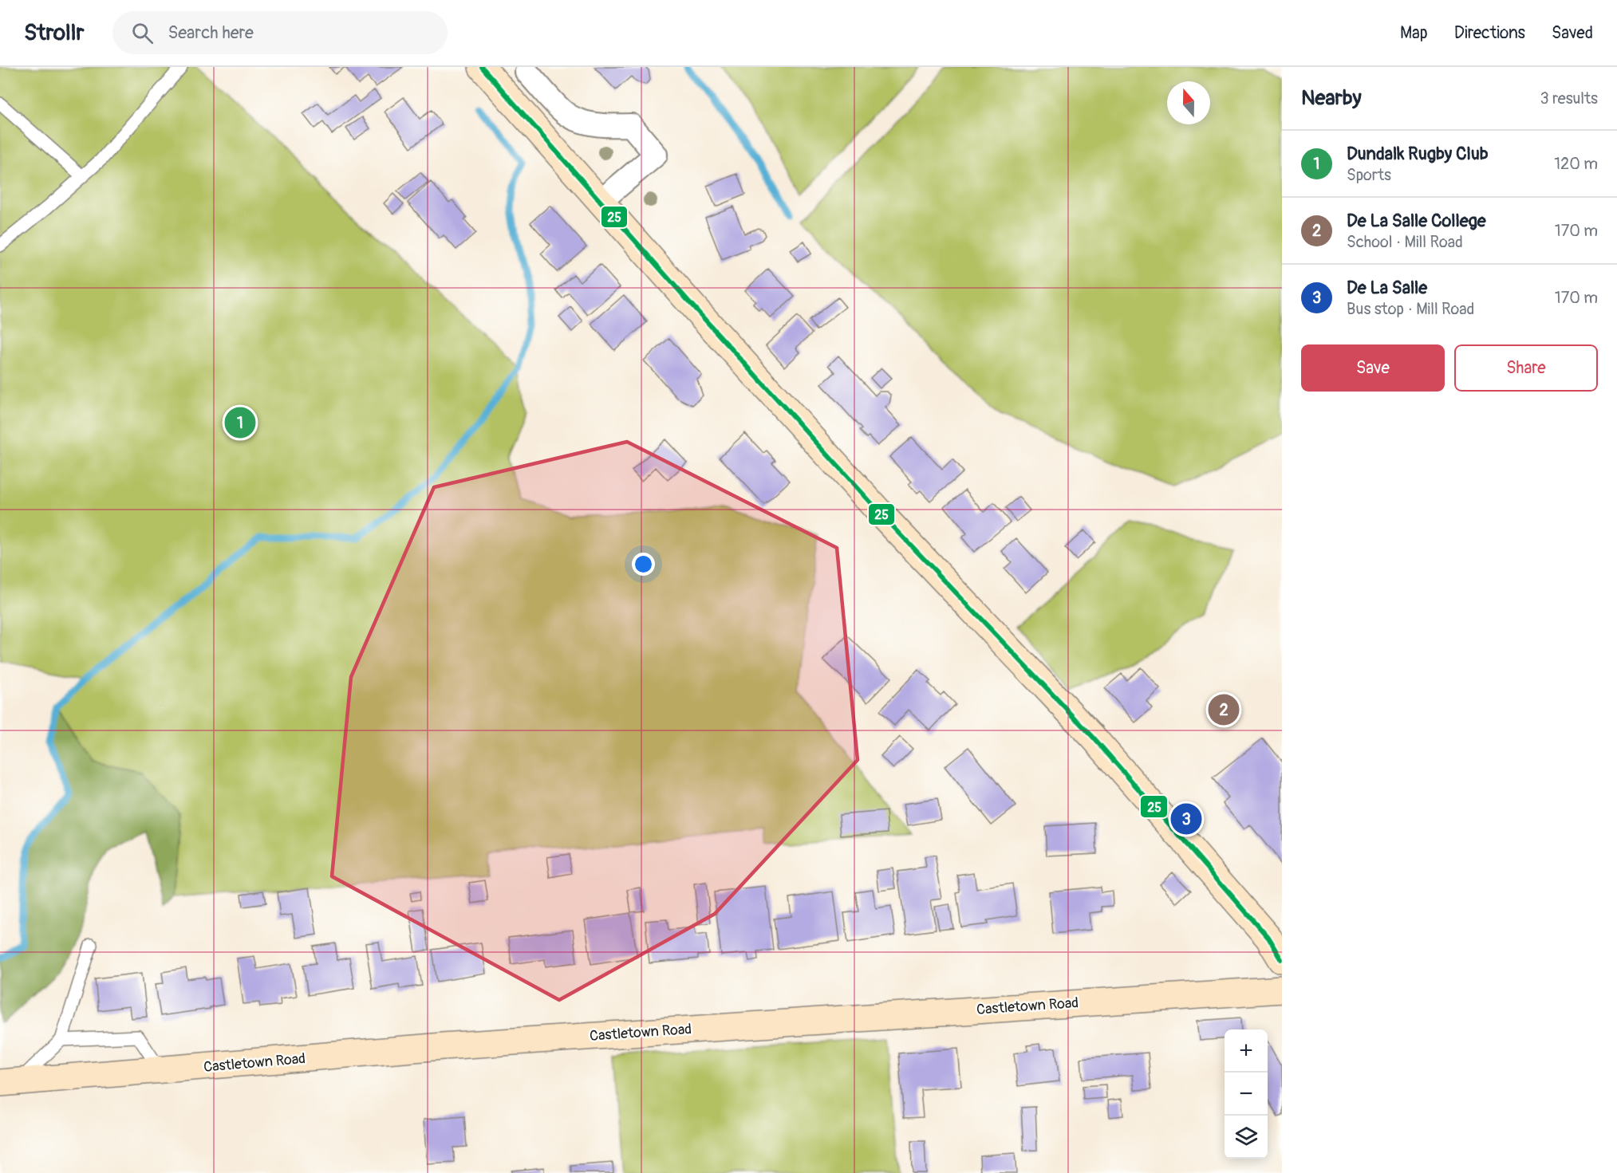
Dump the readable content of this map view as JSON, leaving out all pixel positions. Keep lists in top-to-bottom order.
{
  "streets": {
    "main road": ["Castletown Road"]
  },
  "lines": ["transit line 25"],
  "north": "top",
  "page": {
    "header": "Strollr",
    "search": "Search here",
    "nav": ["Map", "Directions", "Saved"],
    "heading": ["Nearby", "3 results"],
    "list": [
      {
        "mark": "1",
        "name": "Dundalk Rugby Club",
        "note": "Sports",
        "value": "120 m"
      },
      {
        "mark": "2",
        "name": "De La Salle College",
        "note": "School · Mill Road",
        "value": "170 m"
      },
      {
        "mark": "3",
        "name": "De La Salle",
        "note": "Bus stop · Mill Road",
        "value": "170 m"
      }
    ],
    "buttons": ["Save", "Share"],
    "pins": ["1", "2", "3"],
    "map_buttons": ["+", "−"]
  }
}
